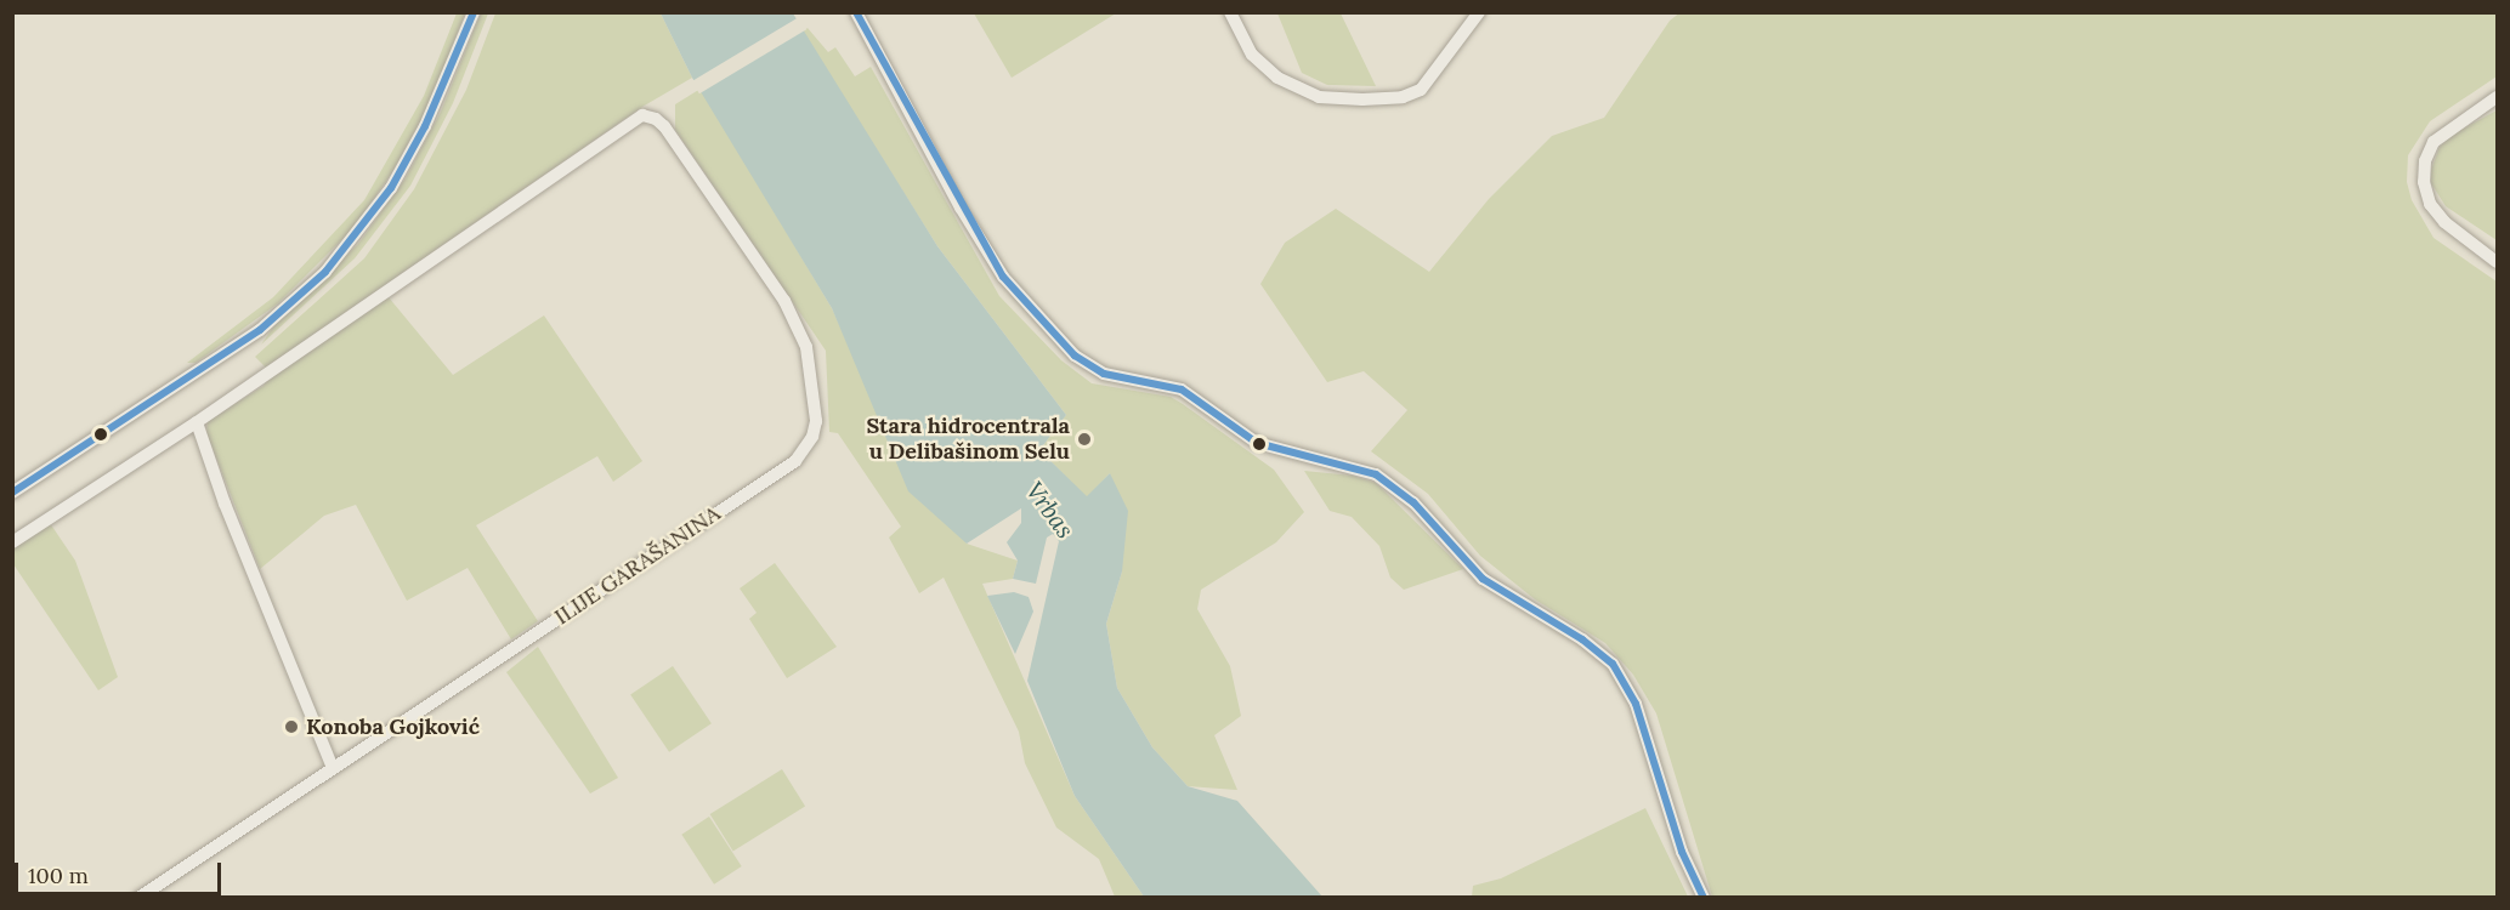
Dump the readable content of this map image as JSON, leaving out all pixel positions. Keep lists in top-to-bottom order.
{
  "streets": {
    "street": ["ILIJE GARAŠANINA"]
  },
  "water": ["Vrbas"],
  "places": ["Stara hidrocentrala u Delibašinom Selu", "Konoba Gojković"],
  "scale_bar": "100 m"
}
